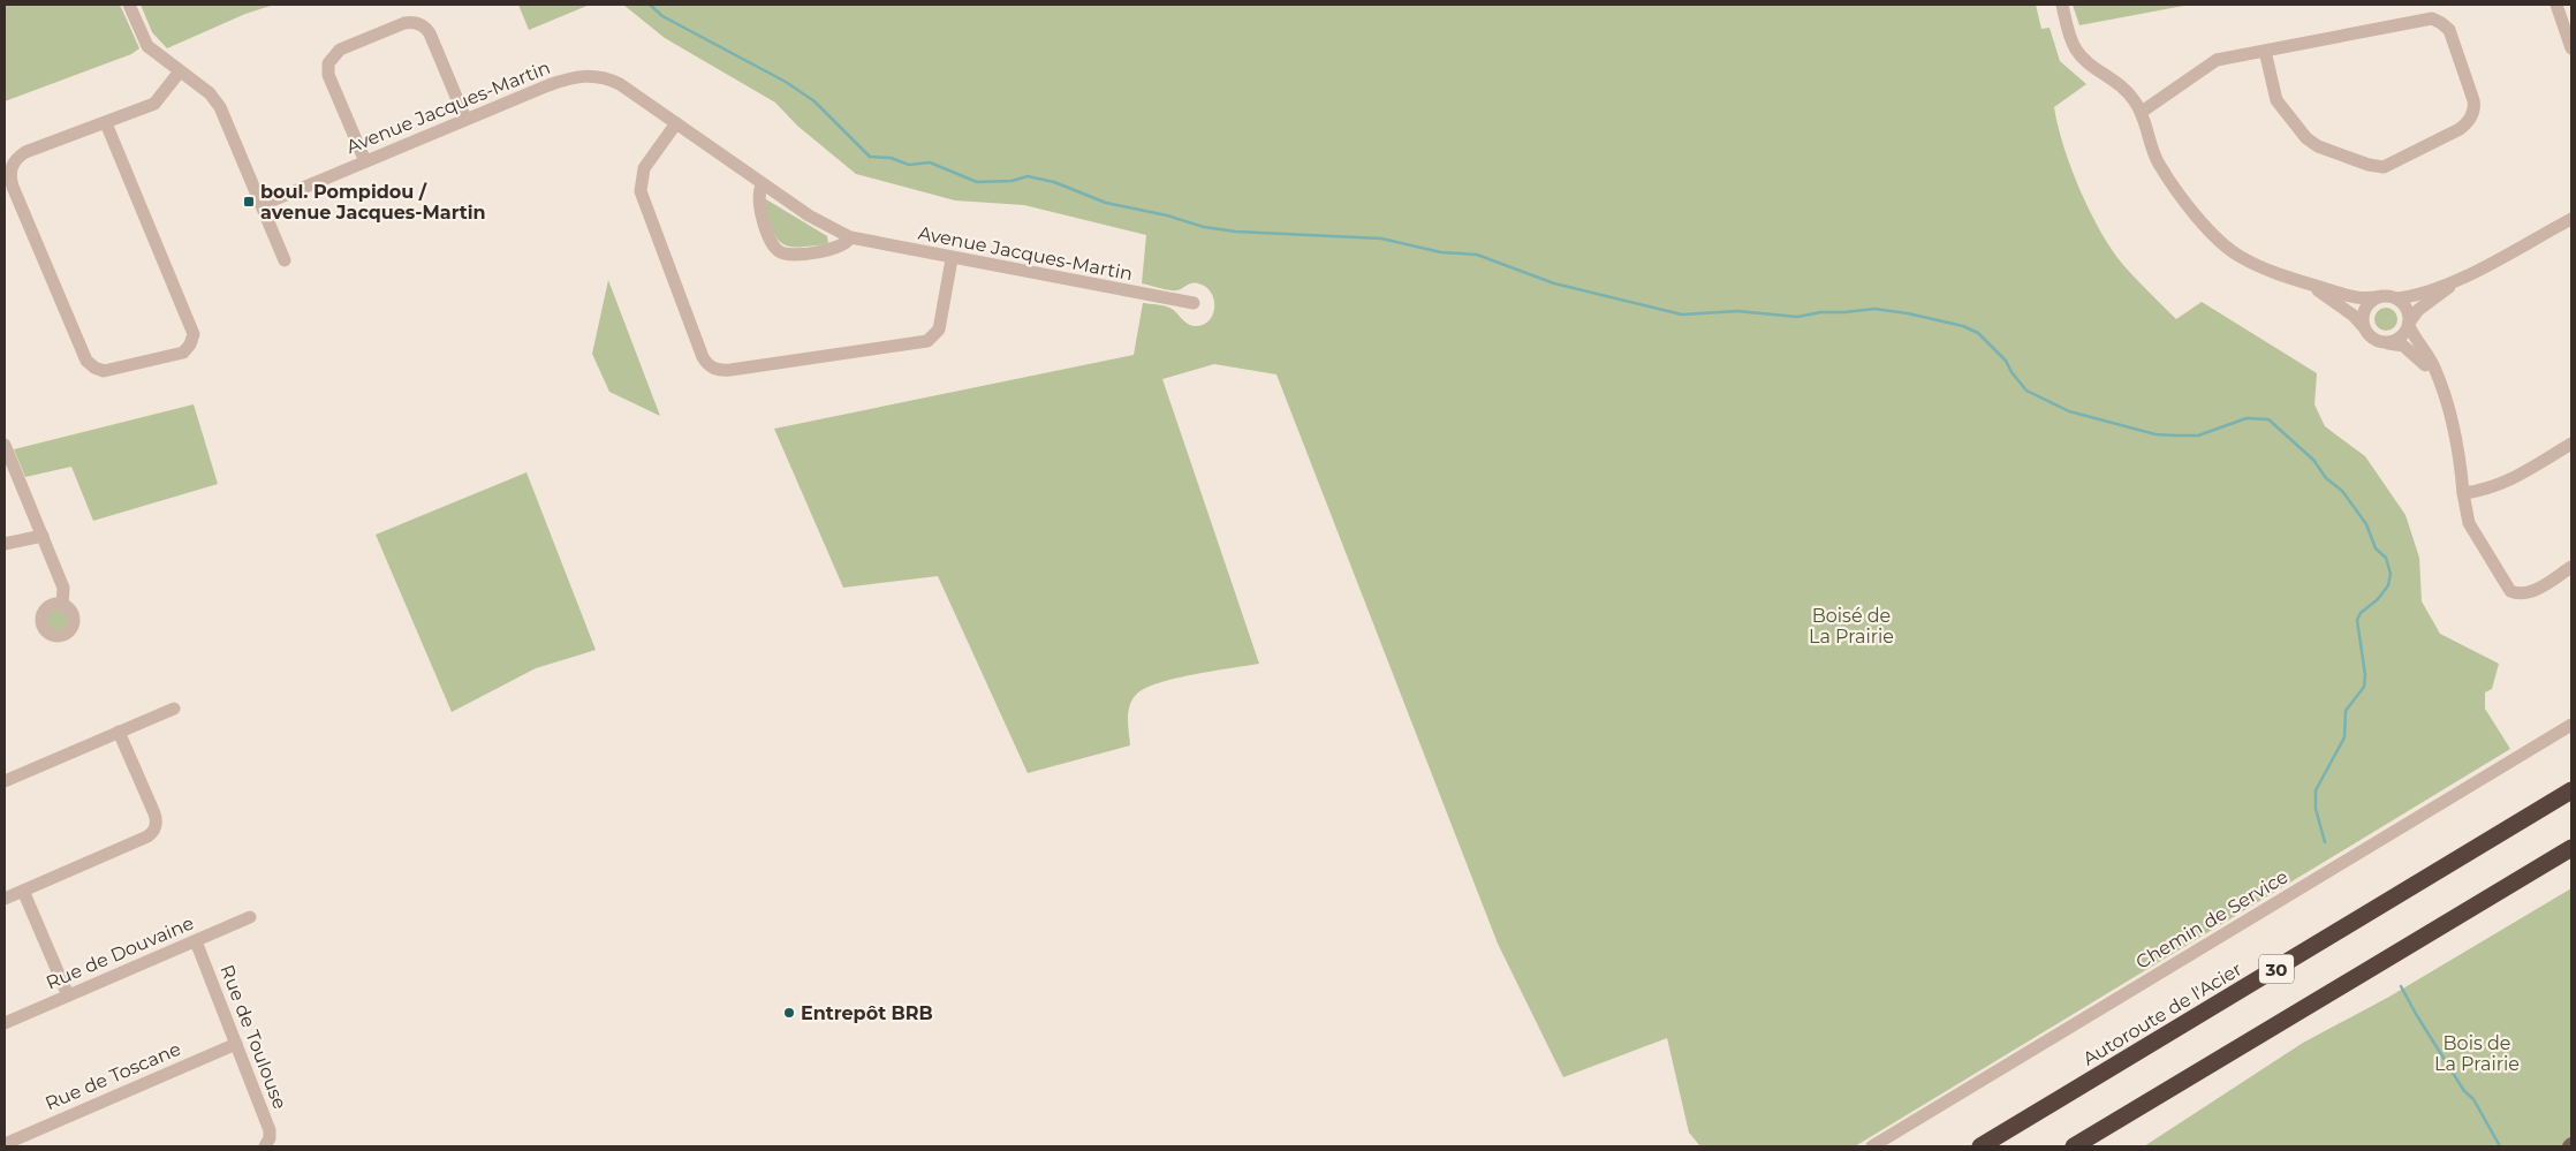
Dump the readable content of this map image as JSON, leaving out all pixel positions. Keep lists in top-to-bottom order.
{
  "streets": {
    "highway": ["30", "Autoroute de l'Acier"],
    "street": [
      "Avenue Jacques-Martin",
      "Chemin de Service",
      "Rue de Douvaine",
      "Rue de Toulouse",
      "Rue de Toscane"
    ]
  },
  "crossings": [
    ["Rue de Douvaine", "Rue de Toulouse"],
    ["Rue de Toulouse", "Rue de Toscane"]
  ],
  "parks": ["Boisé de La Prairie", "Bois de La Prairie"],
  "places": {
    "transit": ["boul. Pompidou / avenue Jacques-Martin"],
    "other": ["Entrepôt BRB"]
  }
}
